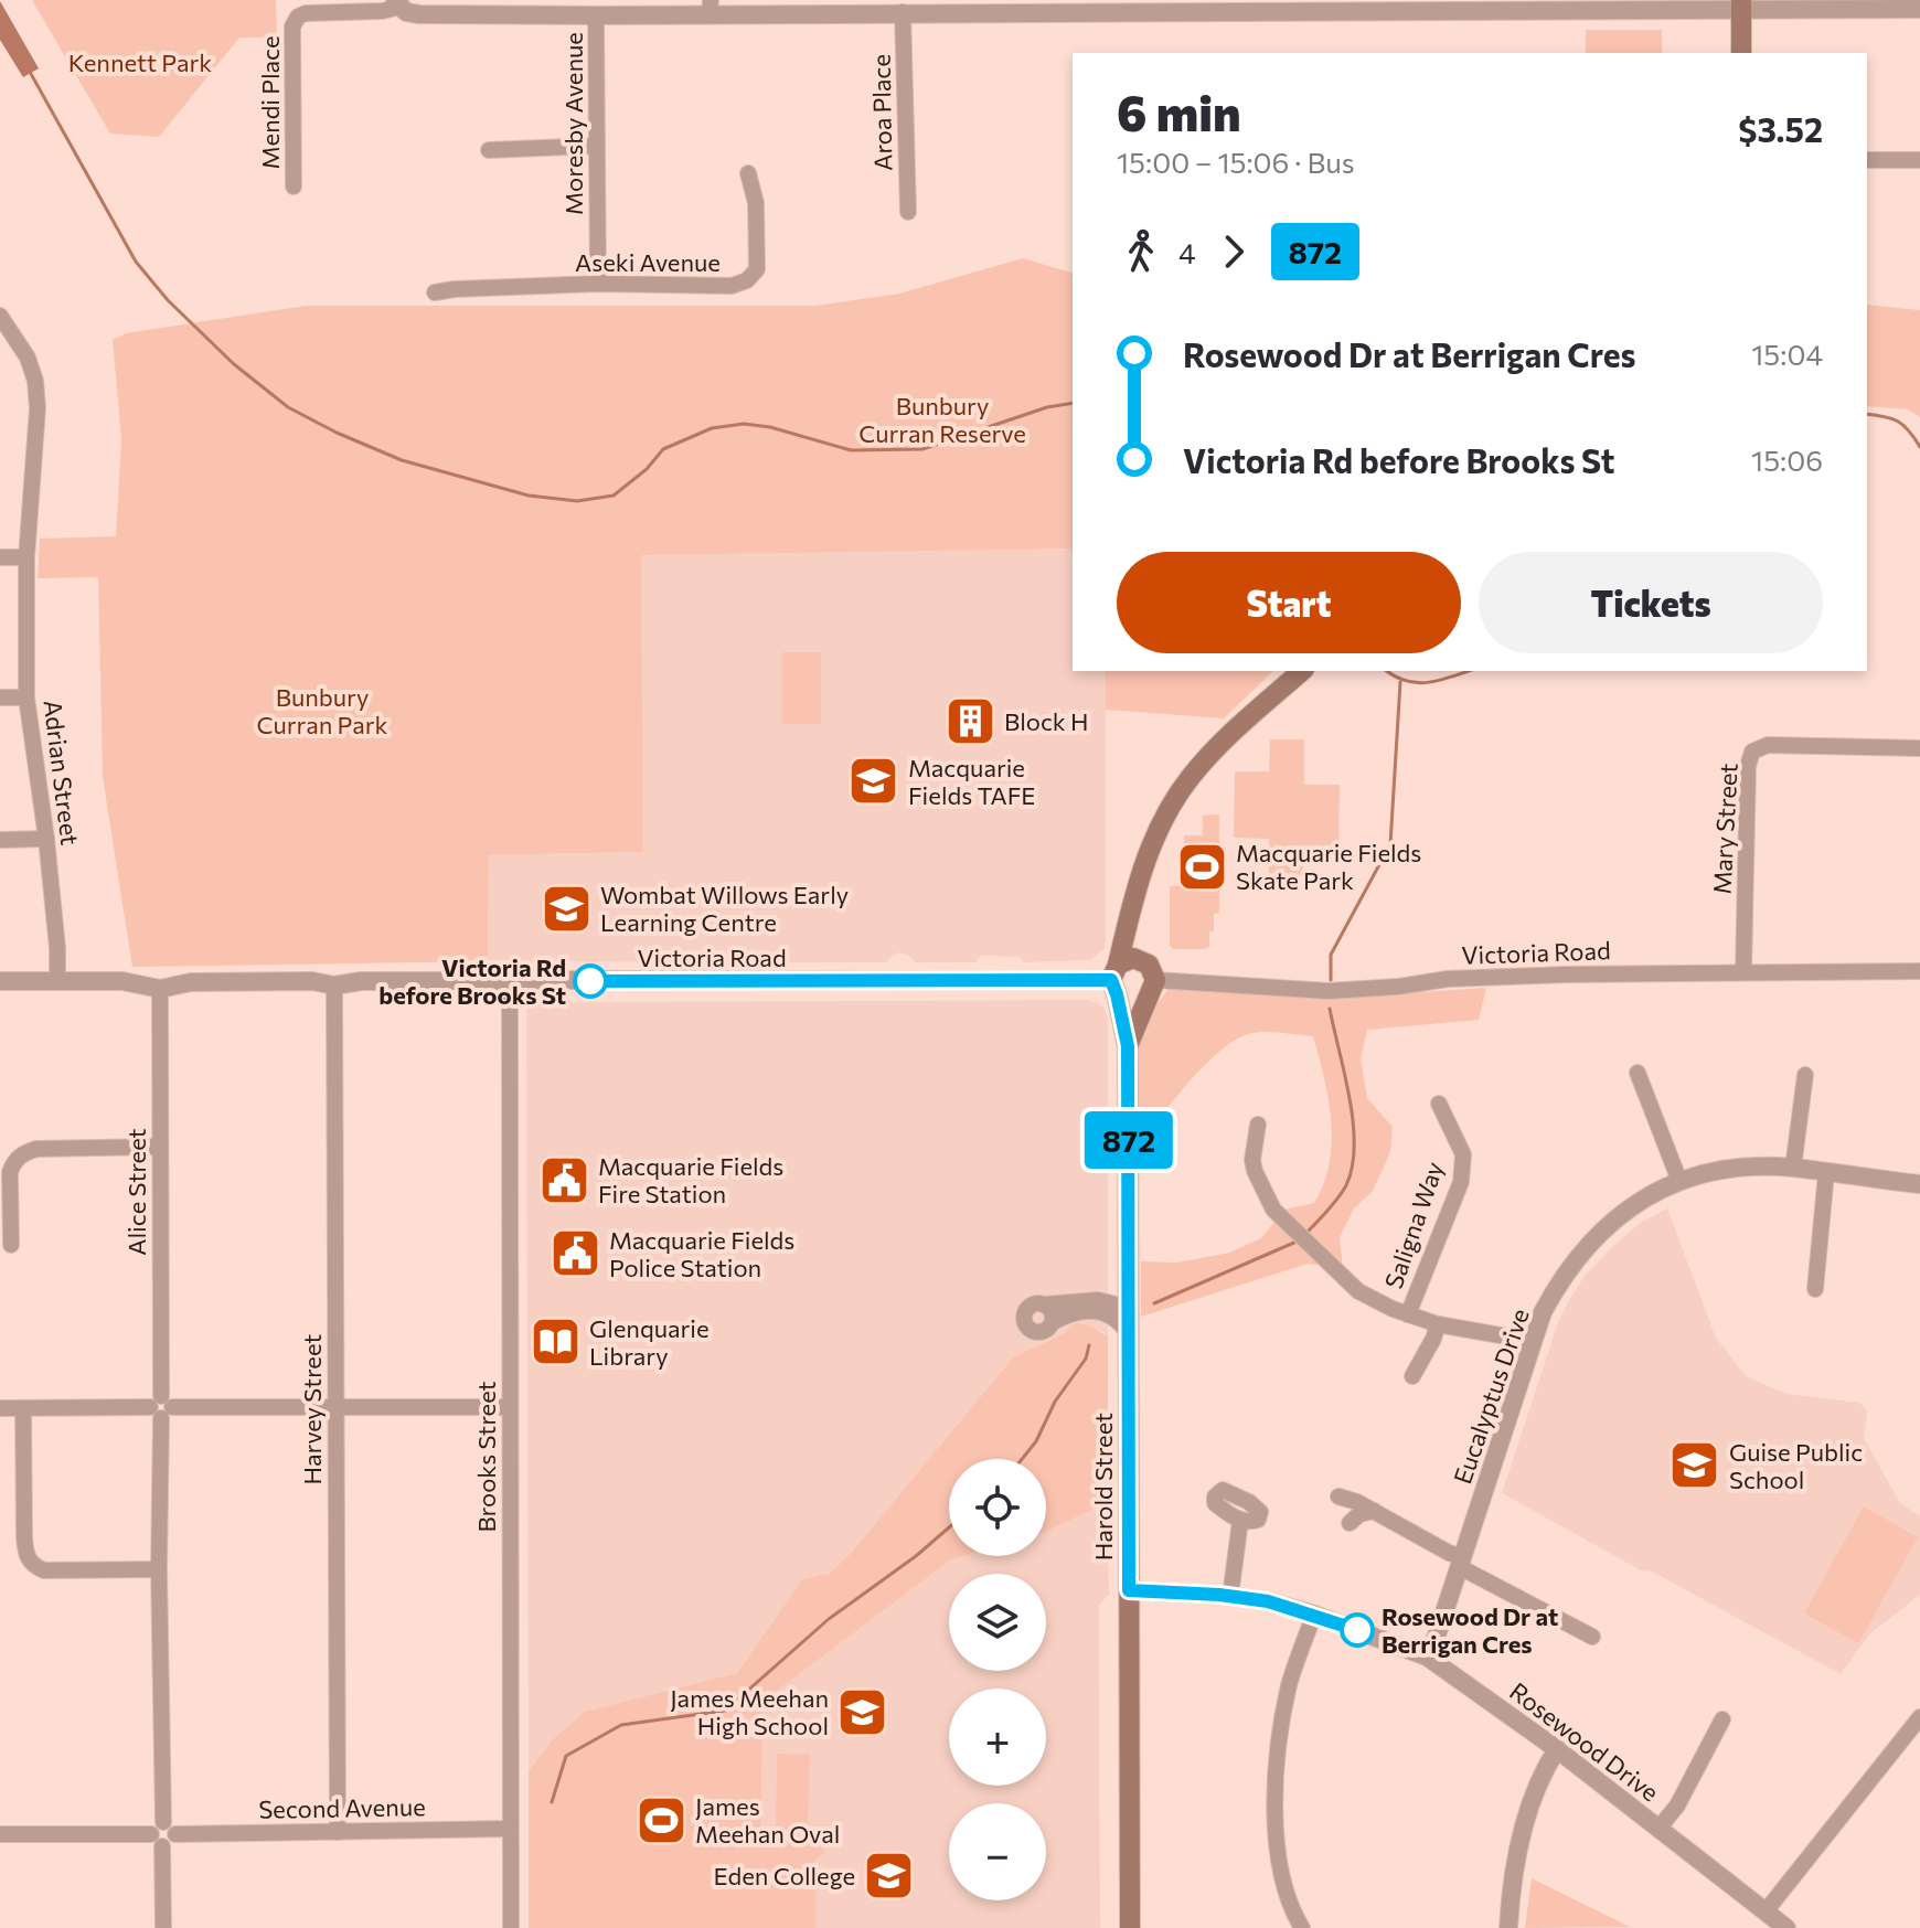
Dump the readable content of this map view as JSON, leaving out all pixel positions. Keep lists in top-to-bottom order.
{
  "streets": {
    "main road": ["Harold Street"],
    "street": [
      "Mendi Place",
      "Aroa Place",
      "Moresby Avenue",
      "Aseki Avenue",
      "Adrian Street",
      "Mary Street",
      "Victoria Road",
      "Alice Street",
      "Saligna Way",
      "Eucalyptus Drive",
      "Harvey Street",
      "Brooks Street",
      "Rosewood Drive",
      "Second Avenue"
    ]
  },
  "crossings": [
    ["Moresby Avenue", "Aseki Avenue"],
    ["Adrian Street", "Victoria Road"],
    ["Mary Street", "Victoria Road"],
    ["Victoria Road", "Alice Street"],
    ["Victoria Road", "Harvey Street"],
    ["Victoria Road", "Brooks Street"],
    ["Victoria Road", "Harold Street"],
    ["Alice Street", "Second Avenue"],
    ["Eucalyptus Drive", "Rosewood Drive"],
    ["Harvey Street", "Second Avenue"],
    ["Brooks Street", "Second Avenue"],
    ["Harold Street", "Rosewood Drive"]
  ],
  "parks": ["Kennett Park", "Bunbury Curran Reserve", "Bunbury Curran Park"],
  "places": {
    "building": ["Block H"],
    "school or university": [
      "Macquarie Fields TAFE",
      "Wombat Willows Early Learning Centre",
      "Guise Public School",
      "James Meehan High School",
      "Eden College"
    ],
    "sports": ["Macquarie Fields Skate Park", "James Meehan Oval"],
    "other": ["Victoria Rd before Brooks St", "Rosewood Dr at Berrigan Cres"],
    "public building": ["Macquarie Fields Fire Station", "Macquarie Fields Police Station"],
    "library": ["Glenquarie Library"]
  },
  "lines": ["bus line 872"],
  "page": {
    "on_map": "872",
    "heading": ["6 min", "15:00 – 15:06 · Bus", "$3.52"],
    "legs": ["4", "872"],
    "list": [
      {
        "name": "Rosewood Dr at Berrigan Cres",
        "value": "15:04"
      },
      {
        "name": "Victoria Rd before Brooks St",
        "value": "15:06"
      }
    ],
    "buttons": ["Start", "Tickets"],
    "map_buttons": ["+", "−"]
  }
}
